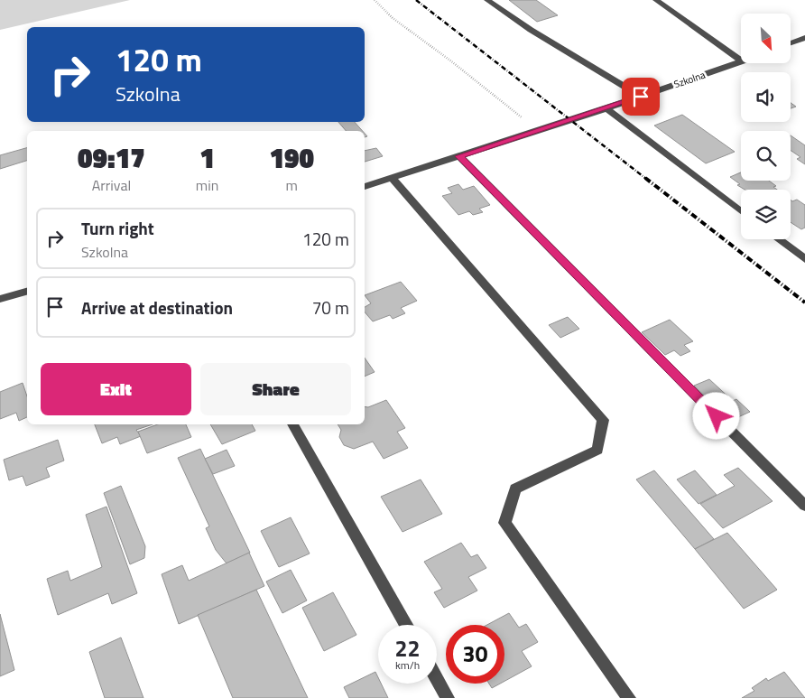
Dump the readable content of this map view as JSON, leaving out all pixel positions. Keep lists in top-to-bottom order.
{
  "streets": {
    "street": ["Szkolna"]
  },
  "north": "bottom right",
  "page": {
    "turn": ["120 m", "Szkolna"],
    "eta": [
      "09:17",
      "Arrival",
      "1",
      "min",
      "190",
      "m"
    ],
    "list": [
      {
        "name": "Turn right",
        "note": "Szkolna",
        "value": "120 m"
      },
      {
        "name": "Arrive at destination",
        "value": "70 m"
      }
    ],
    "buttons": ["Exit", "Share"],
    "speed": "22 km/h",
    "limit": "30"
  }
}
